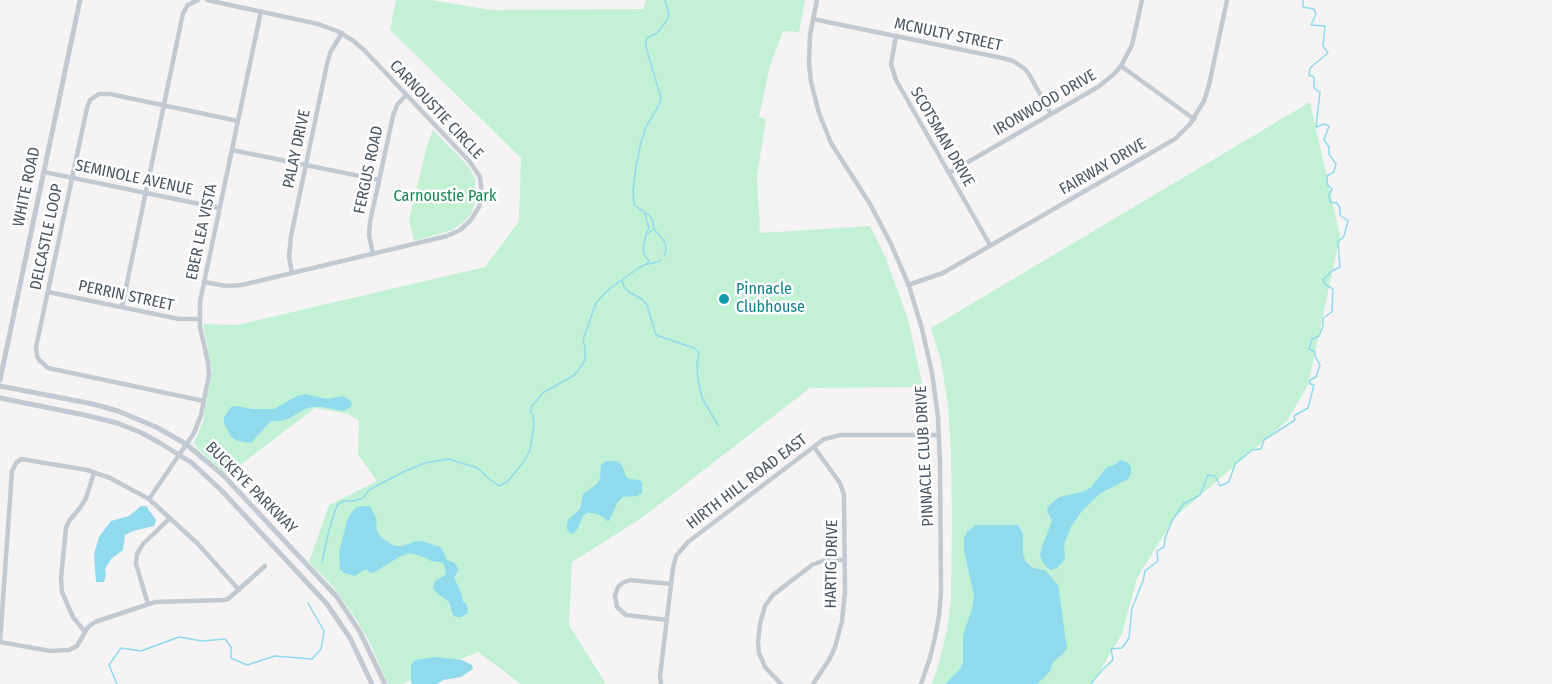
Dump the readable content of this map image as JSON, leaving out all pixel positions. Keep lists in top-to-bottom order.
{
  "streets": {
    "street": [
      "MCNULTY STREET",
      "IRONWOOD DRIVE",
      "CARNOUSTIE CIRCLE",
      "SCOTSMAN DRIVE",
      "PALAY DRIVE",
      "FAIRWAY DRIVE",
      "FERGUS ROAD",
      "SEMINOLE AVENUE",
      "WHITE ROAD",
      "EBER LEA VISTA",
      "DELCASTLE LOOP",
      "PERRIN STREET",
      "PINNACLE CLUB DRIVE",
      "HIRTH HILL ROAD EAST",
      "BUCKEYE PARKWAY",
      "HARTIG DRIVE"
    ]
  },
  "crossings": [
    ["MCNULTY STREET", "IRONWOOD DRIVE"],
    ["MCNULTY STREET", "SCOTSMAN DRIVE"],
    ["MCNULTY STREET", "PINNACLE CLUB DRIVE"],
    ["IRONWOOD DRIVE", "SCOTSMAN DRIVE"],
    ["CARNOUSTIE CIRCLE", "PALAY DRIVE"],
    ["CARNOUSTIE CIRCLE", "FERGUS ROAD"],
    ["CARNOUSTIE CIRCLE", "EBER LEA VISTA"],
    ["SCOTSMAN DRIVE", "FAIRWAY DRIVE"],
    ["FAIRWAY DRIVE", "PINNACLE CLUB DRIVE"],
    ["SEMINOLE AVENUE", "WHITE ROAD"],
    ["SEMINOLE AVENUE", "EBER LEA VISTA"],
    ["SEMINOLE AVENUE", "DELCASTLE LOOP"],
    ["EBER LEA VISTA", "DELCASTLE LOOP"],
    ["EBER LEA VISTA", "PERRIN STREET"],
    ["EBER LEA VISTA", "BUCKEYE PARKWAY"],
    ["DELCASTLE LOOP", "PERRIN STREET"],
    ["PINNACLE CLUB DRIVE", "HIRTH HILL ROAD EAST"],
    ["HIRTH HILL ROAD EAST", "HARTIG DRIVE"]
  ],
  "parks": ["Carnoustie Park"],
  "places": ["Pinnacle Clubhouse"]
}
